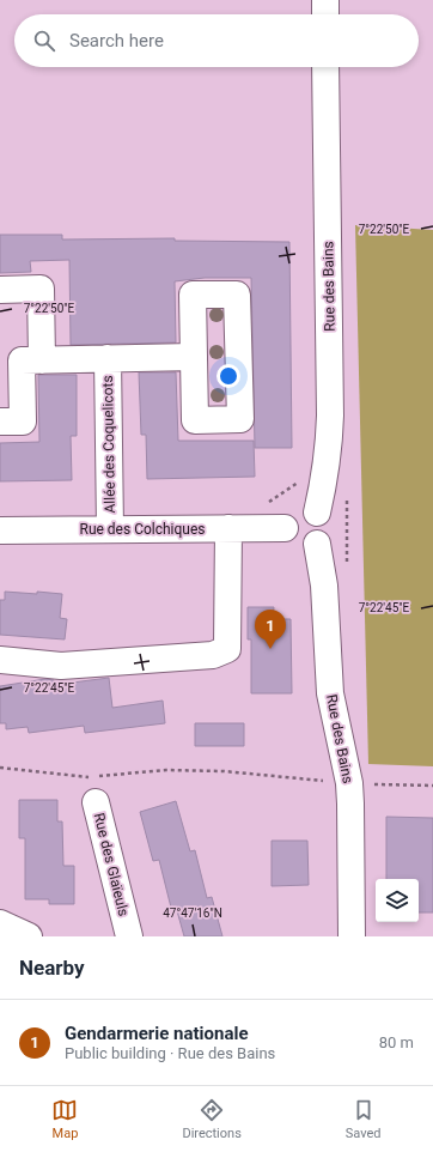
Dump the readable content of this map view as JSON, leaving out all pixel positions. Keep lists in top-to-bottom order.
{
  "streets": {
    "street": [
      "Rue des Bains",
      "Allée des Coquelicots",
      "Rue des Colchiques",
      "Rue des Glaïeuls"
    ]
  },
  "crossings": [
    ["Rue des Bains", "Rue des Colchiques"],
    ["Allée des Coquelicots", "Rue des Colchiques"]
  ],
  "page": {
    "search": "Search here",
    "pins": "1",
    "heading": "Nearby",
    "list": [
      {
        "mark": "1",
        "name": "Gendarmerie nationale",
        "note": "Public building · Rue des Bains",
        "value": "80 m"
      }
    ],
    "nav": ["Map", "Directions", "Saved"]
  },
  "coordinates": ["7°22'50\"E", "7°22'45\"E", "47°47'16\"N"]
}
